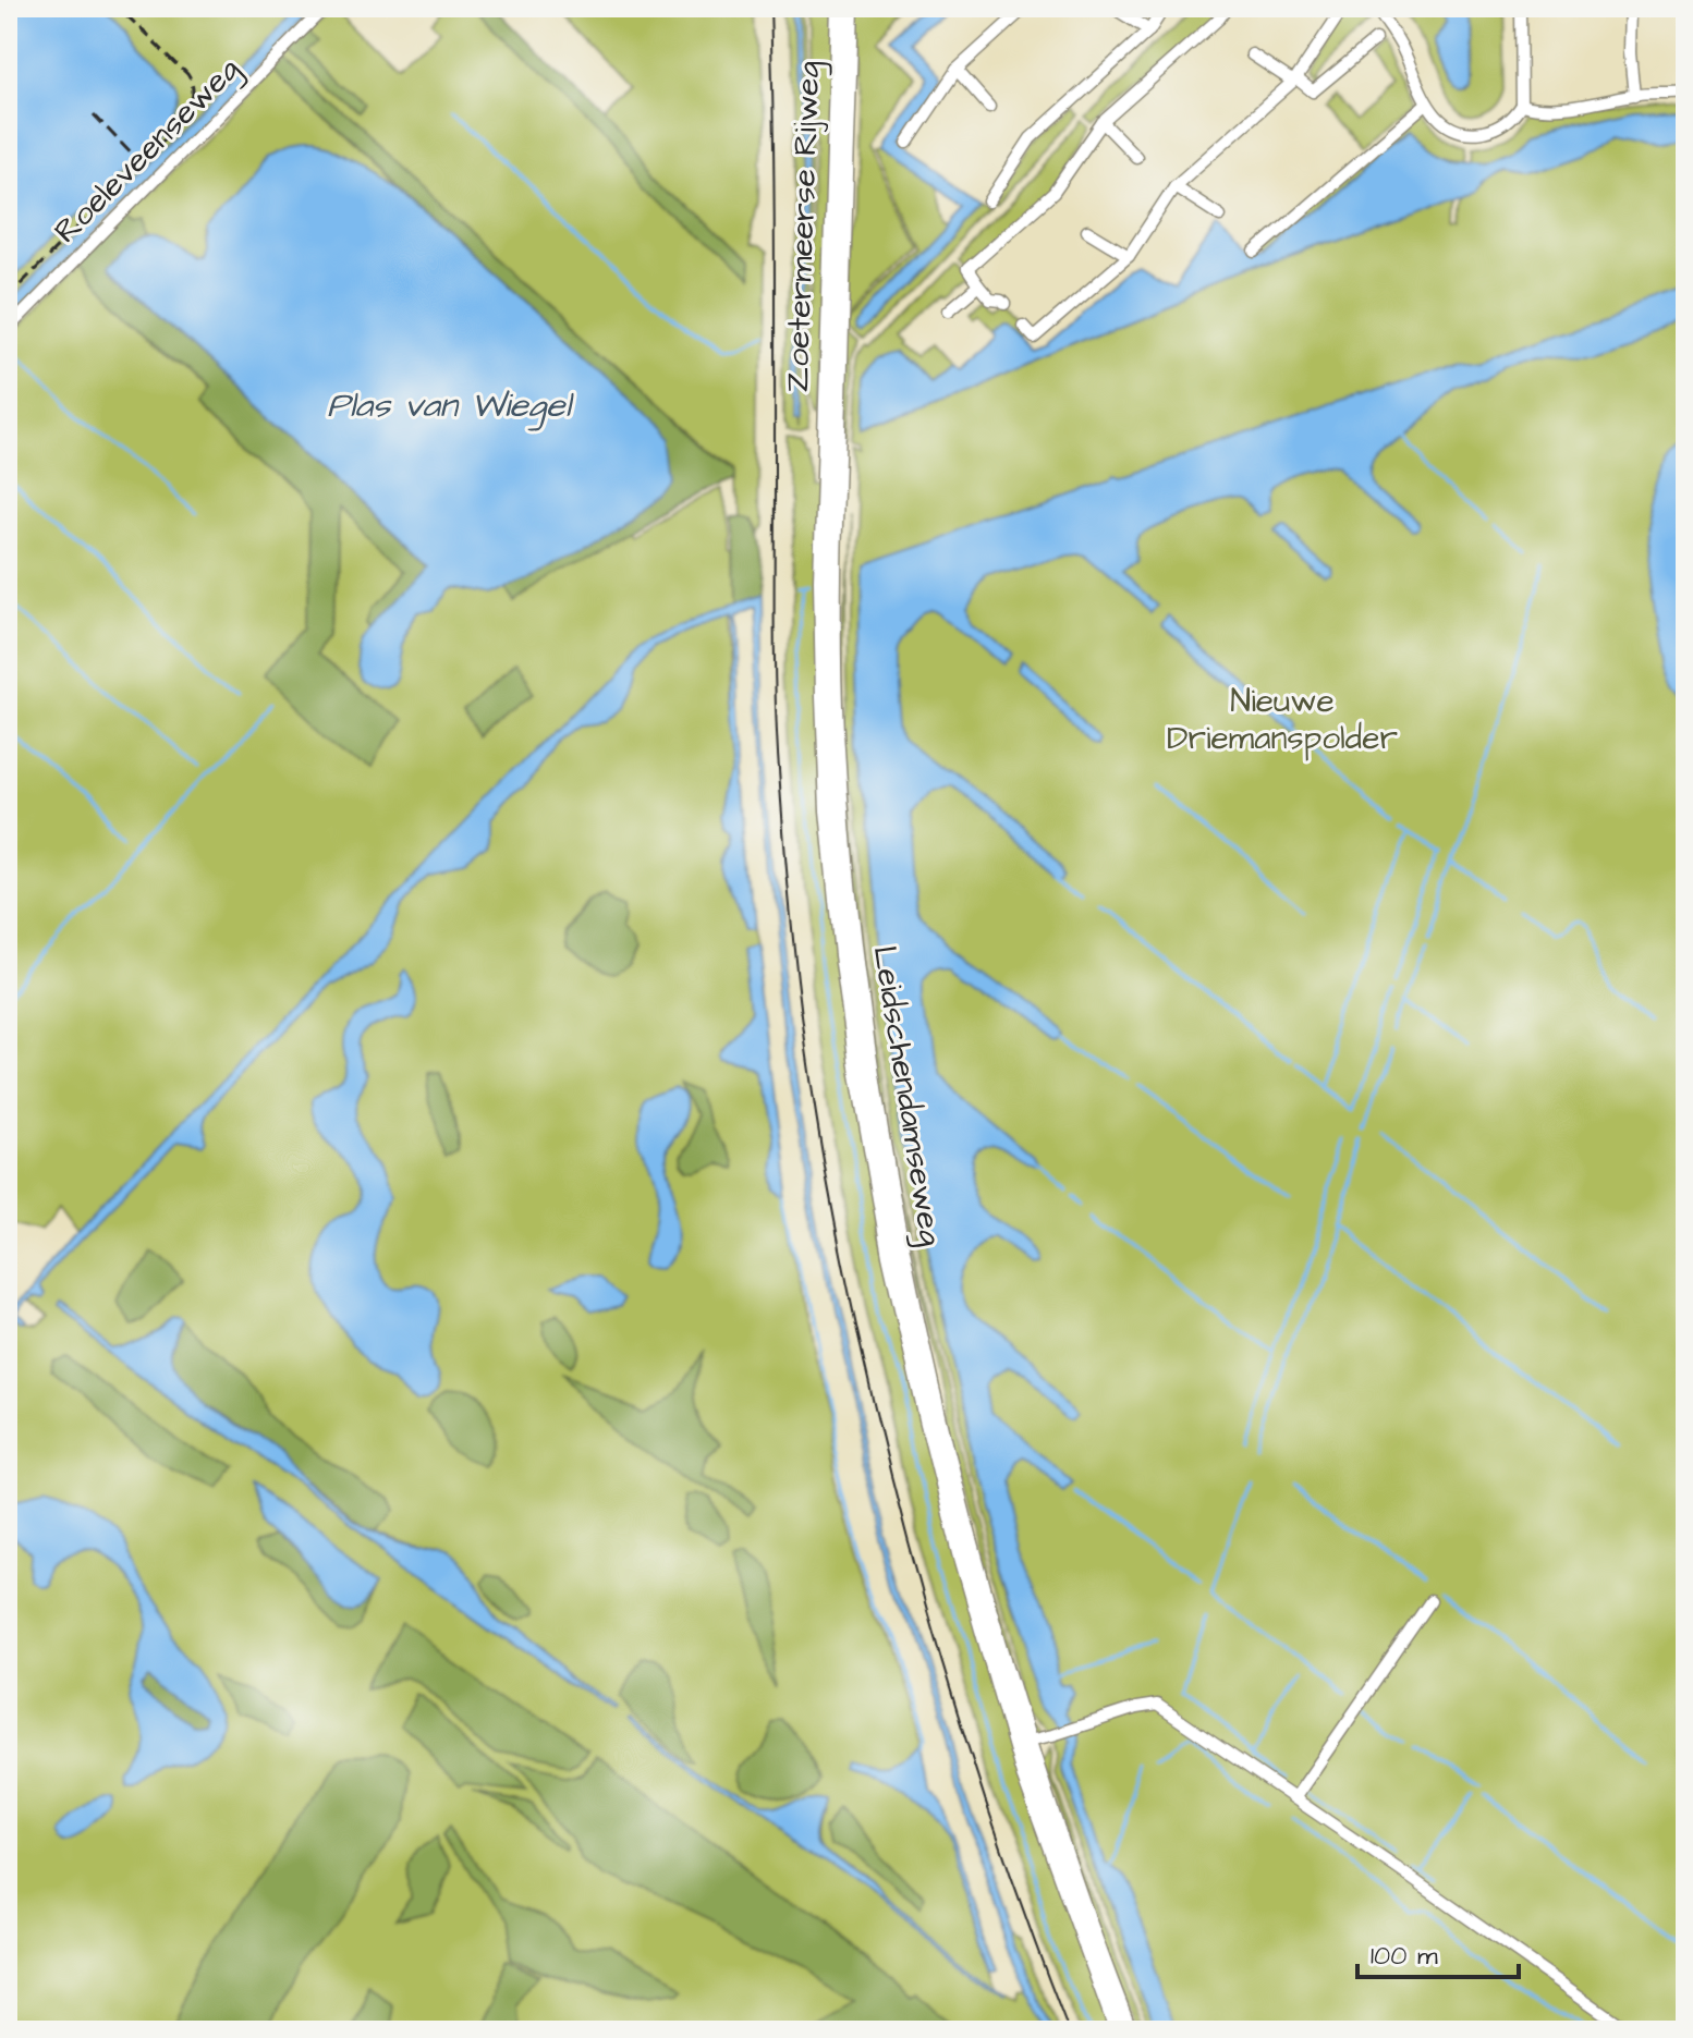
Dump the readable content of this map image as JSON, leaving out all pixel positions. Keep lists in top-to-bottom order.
{
  "streets": {
    "main road": ["Zoetermeerse Rijweg", "Leidschendamseweg"],
    "street": ["Roeleveenseweg"]
  },
  "crossings": [
    ["Zoetermeerse Rijweg", "Leidschendamseweg"]
  ],
  "water": ["Plas van Wiegel"],
  "parks": ["Nieuwe Driemanspolder"],
  "scale_bar": "100 m"
}
